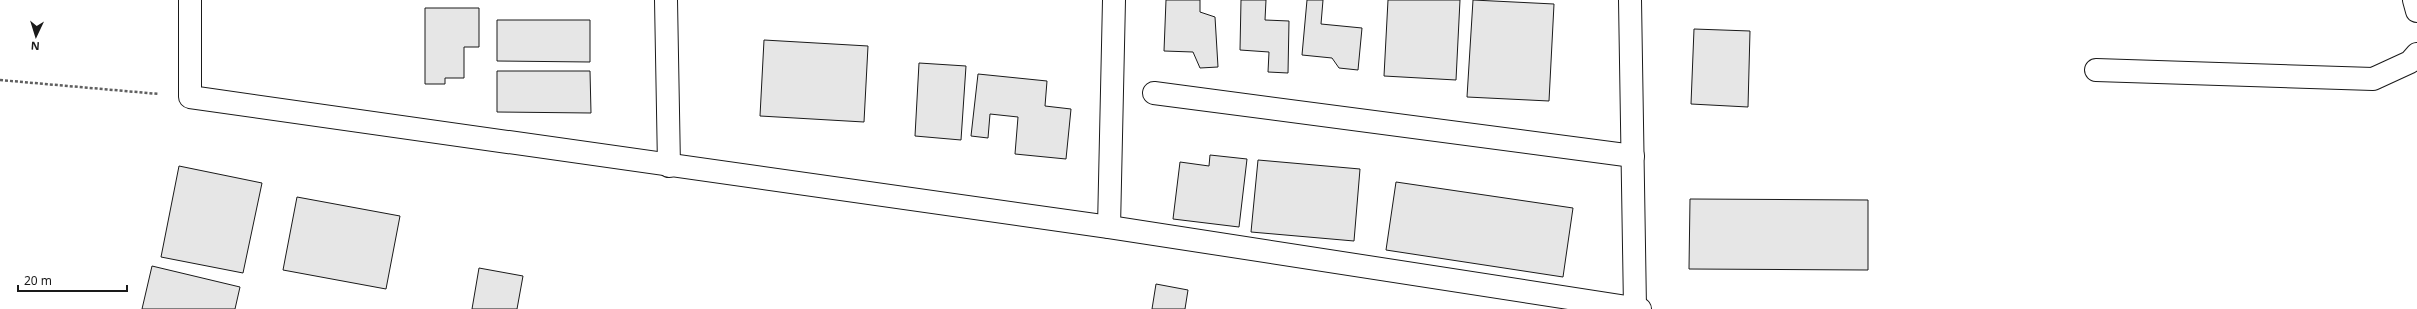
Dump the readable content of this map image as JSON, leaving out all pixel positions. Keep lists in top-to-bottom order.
{
  "scale_bar": "20 m",
  "north": "bottom"
}
